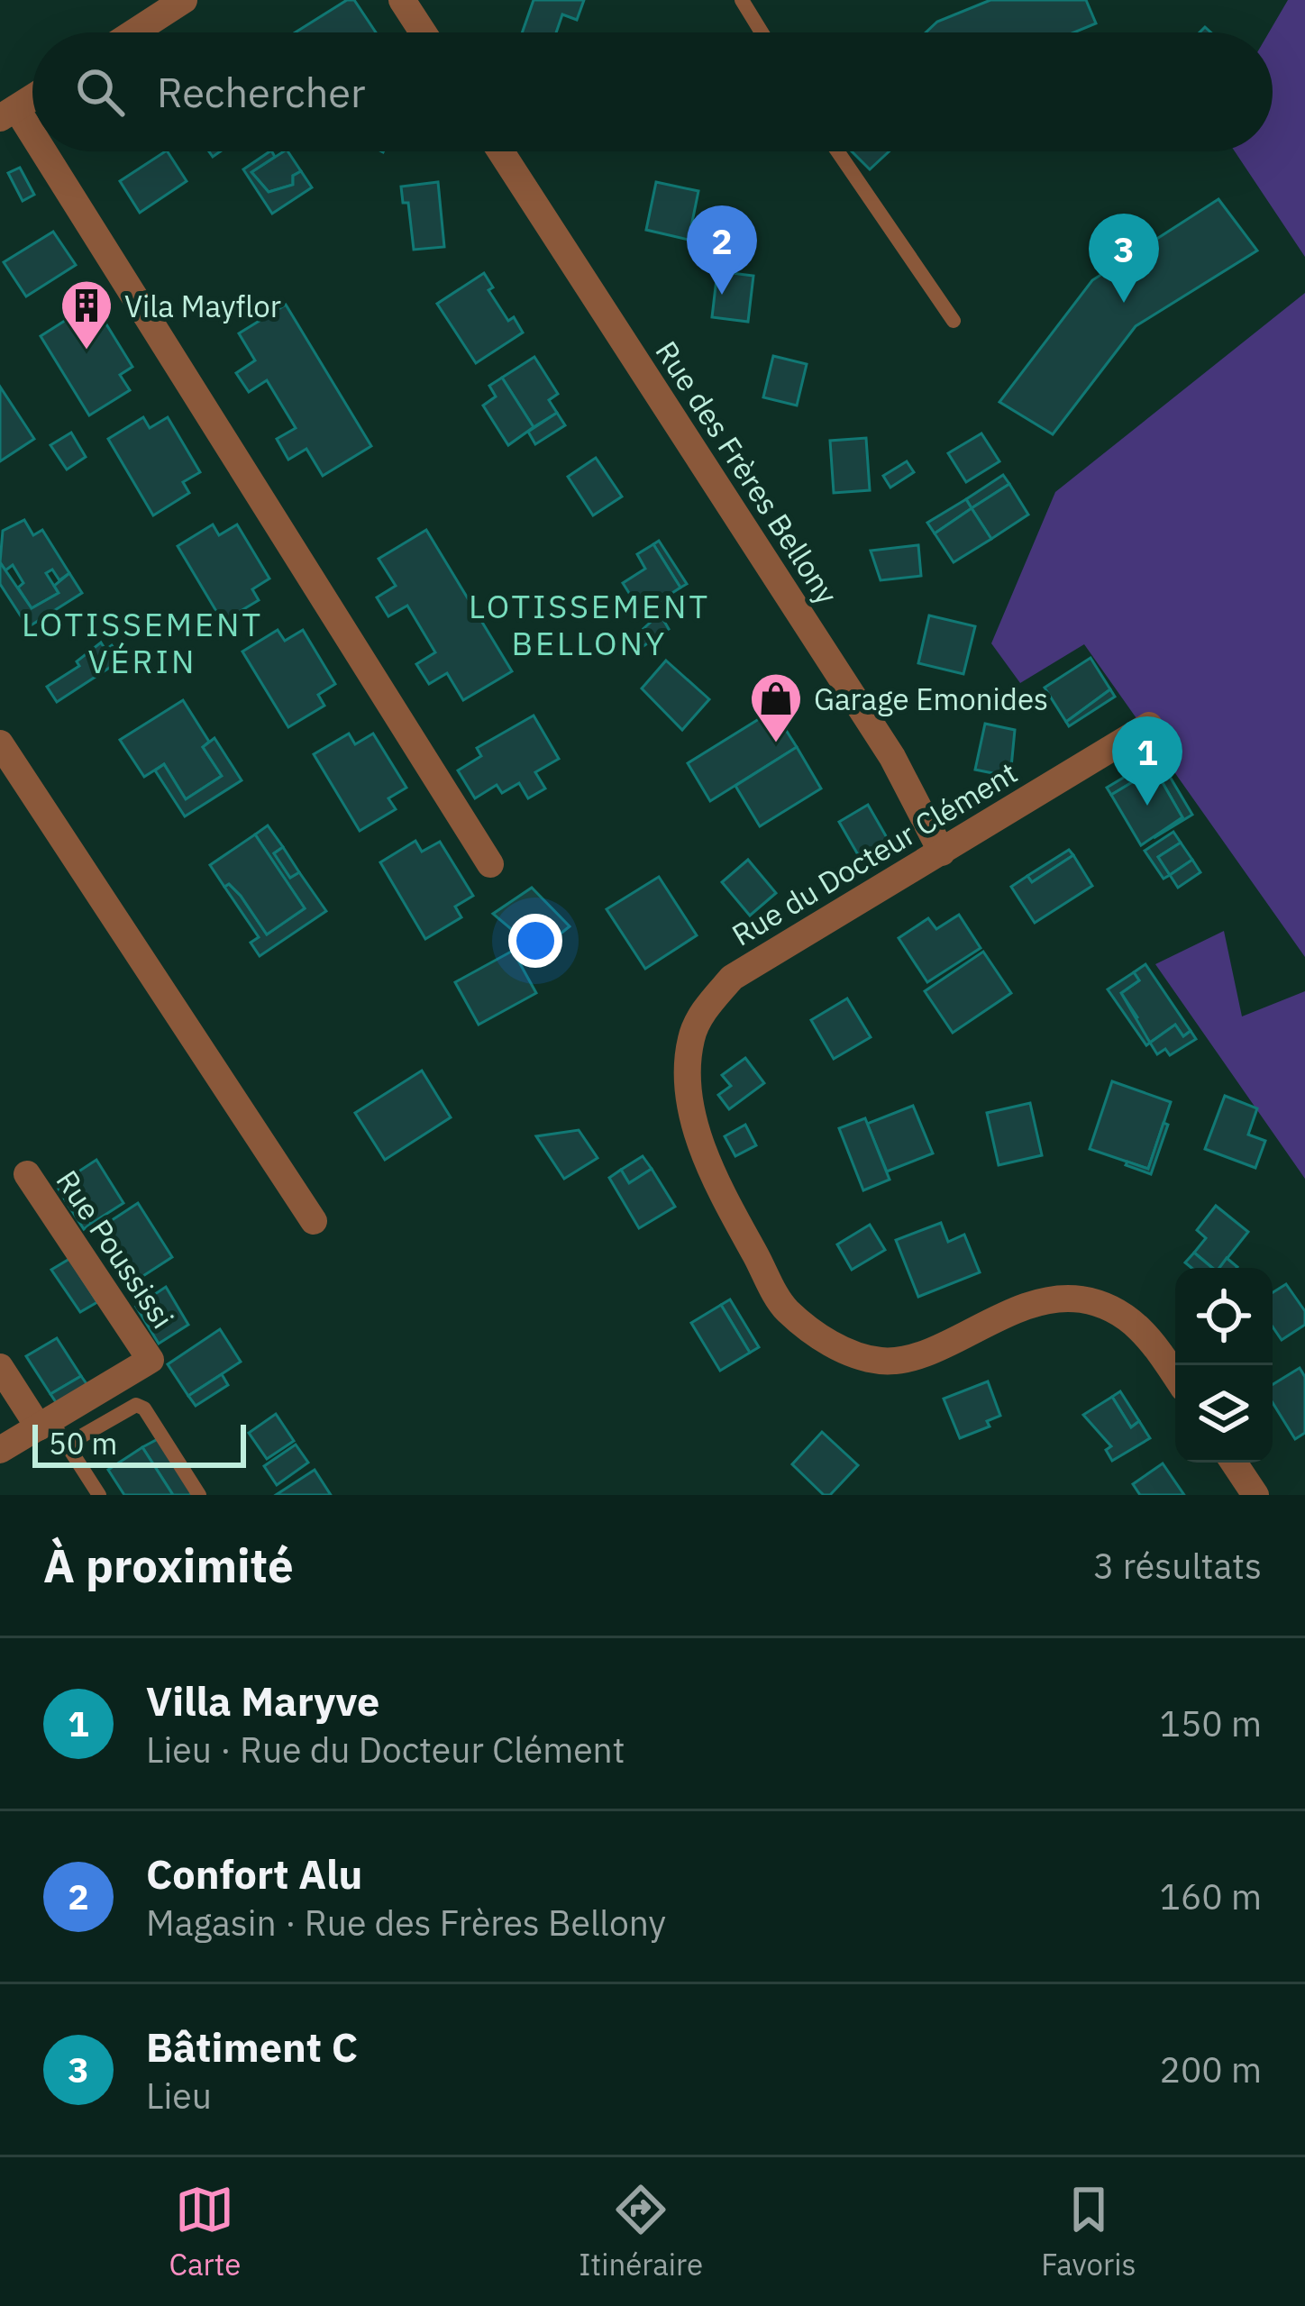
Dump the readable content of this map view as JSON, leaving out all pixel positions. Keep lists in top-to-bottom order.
{
  "streets": {
    "street": ["Rue des Frères Bellony", "Rue du Docteur Clément", "Rue Poussissi"]
  },
  "crossings": [
    ["Rue des Frères Bellony", "Rue du Docteur Clément"]
  ],
  "districts": ["LOTISSEMENT BELLONY", "LOTISSEMENT VÉRIN"],
  "places": {
    "building": ["Vila Mayflor"],
    "shop": ["Garage Emonides"]
  },
  "scale_bar": "50 m",
  "page": {
    "search": "Rechercher",
    "pins": ["2", "3", "1"],
    "scale": "50 m",
    "heading": ["À proximité", "3 résultats"],
    "list": [
      {
        "mark": "1",
        "name": "Villa Maryve",
        "note": "Lieu · Rue du Docteur Clément",
        "value": "150 m"
      },
      {
        "mark": "2",
        "name": "Confort Alu",
        "note": "Magasin · Rue des Frères Bellony",
        "value": "160 m"
      },
      {
        "mark": "3",
        "name": "Bâtiment C",
        "note": "Lieu",
        "value": "200 m"
      }
    ],
    "nav": ["Carte", "Itinéraire", "Favoris"]
  }
}
